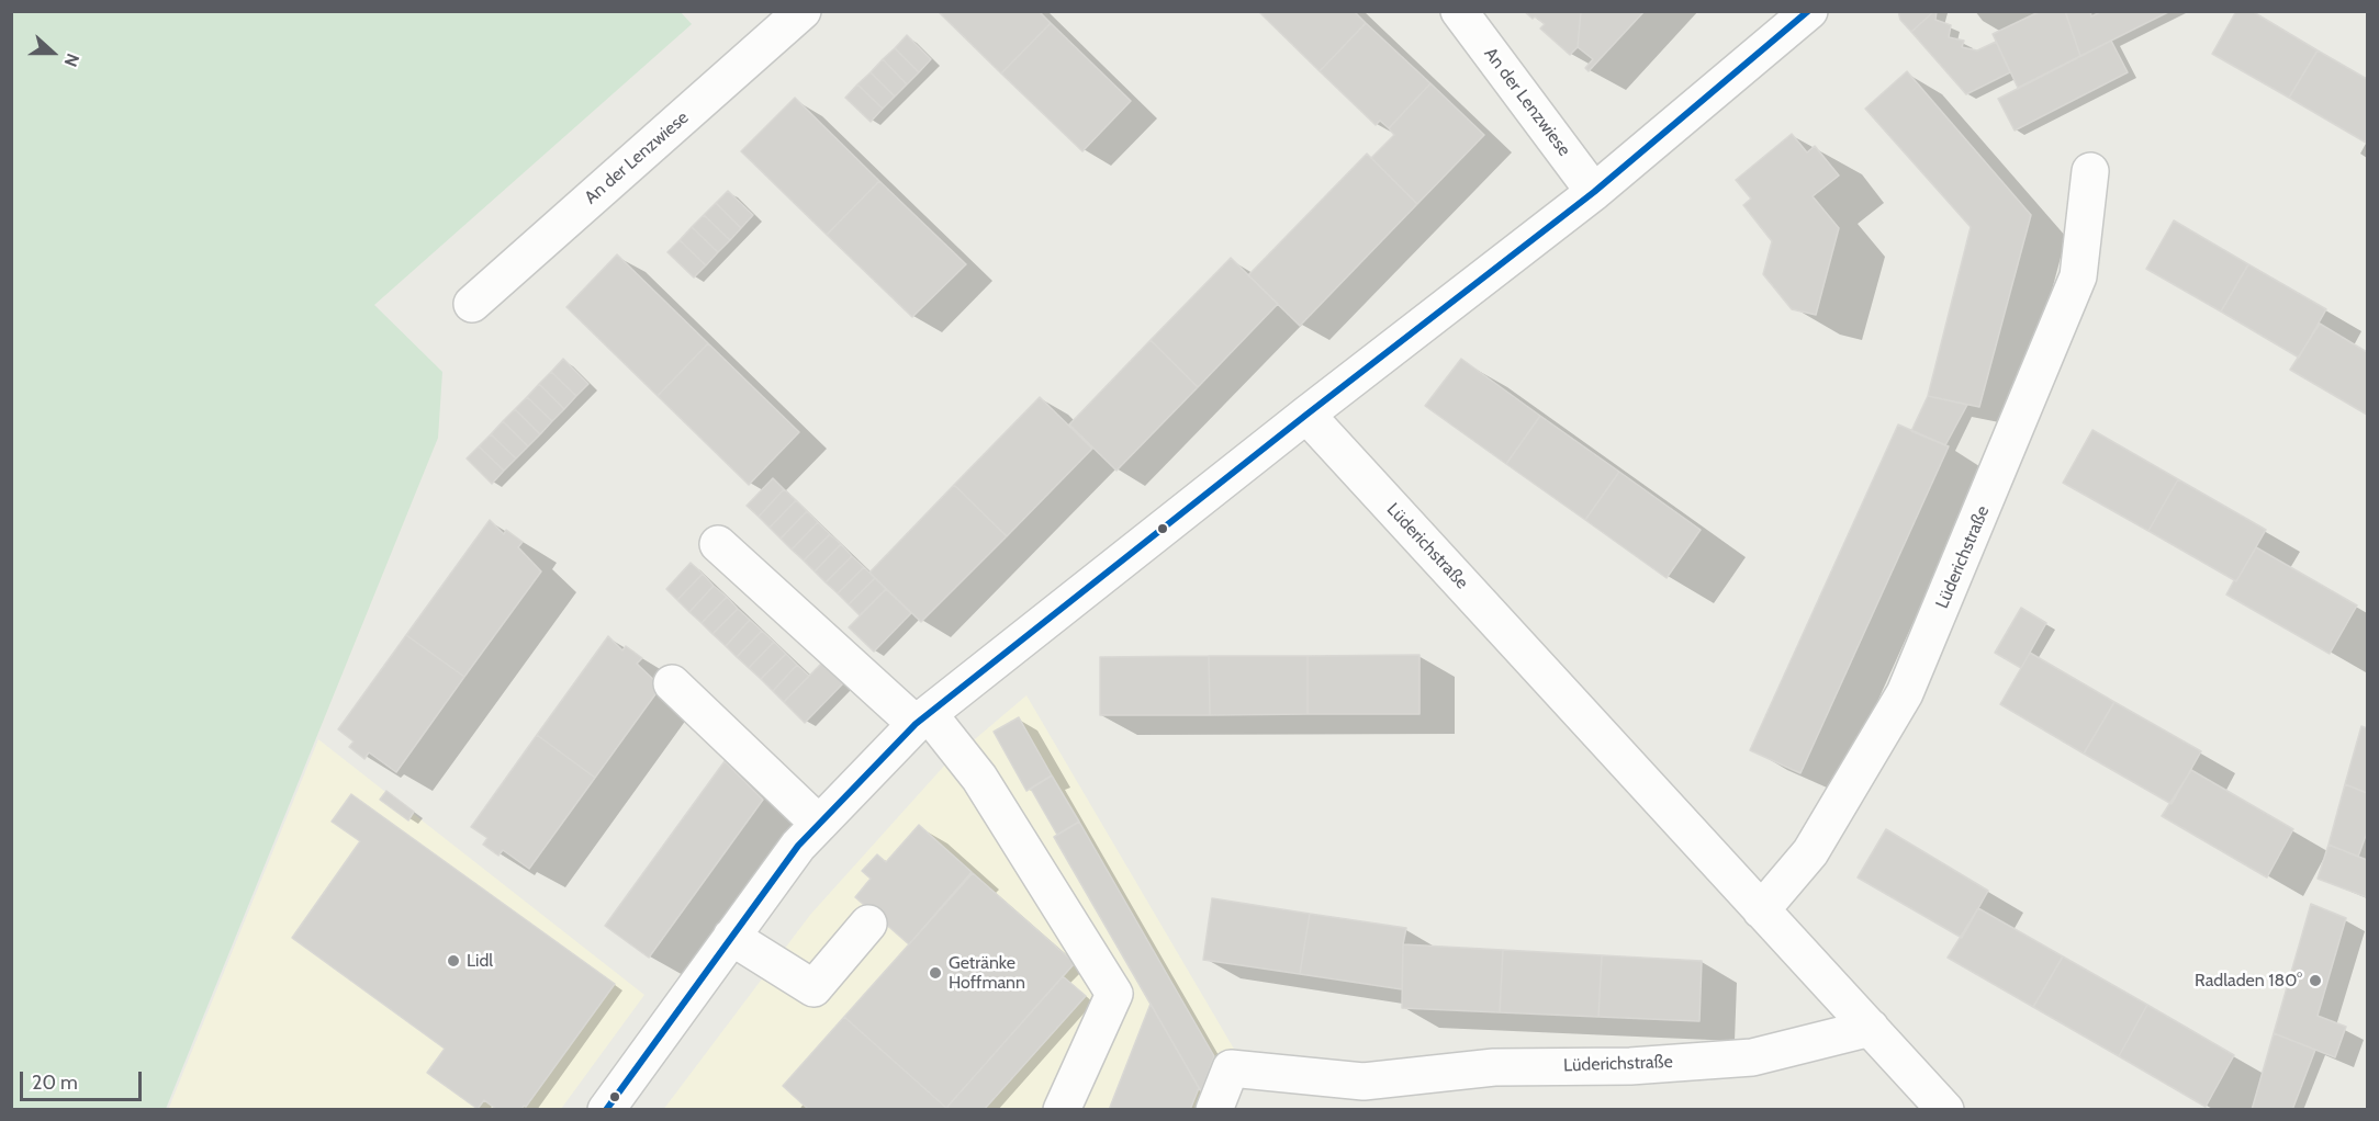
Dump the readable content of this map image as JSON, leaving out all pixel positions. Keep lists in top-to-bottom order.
{
  "streets": {
    "street": ["An der Lenzwiese", "Lüderichstraße"]
  },
  "places": ["Lidl", "Getränke Hoffmann", "Radladen 180°"],
  "scale_bar": "20 m",
  "north": "right"
}
